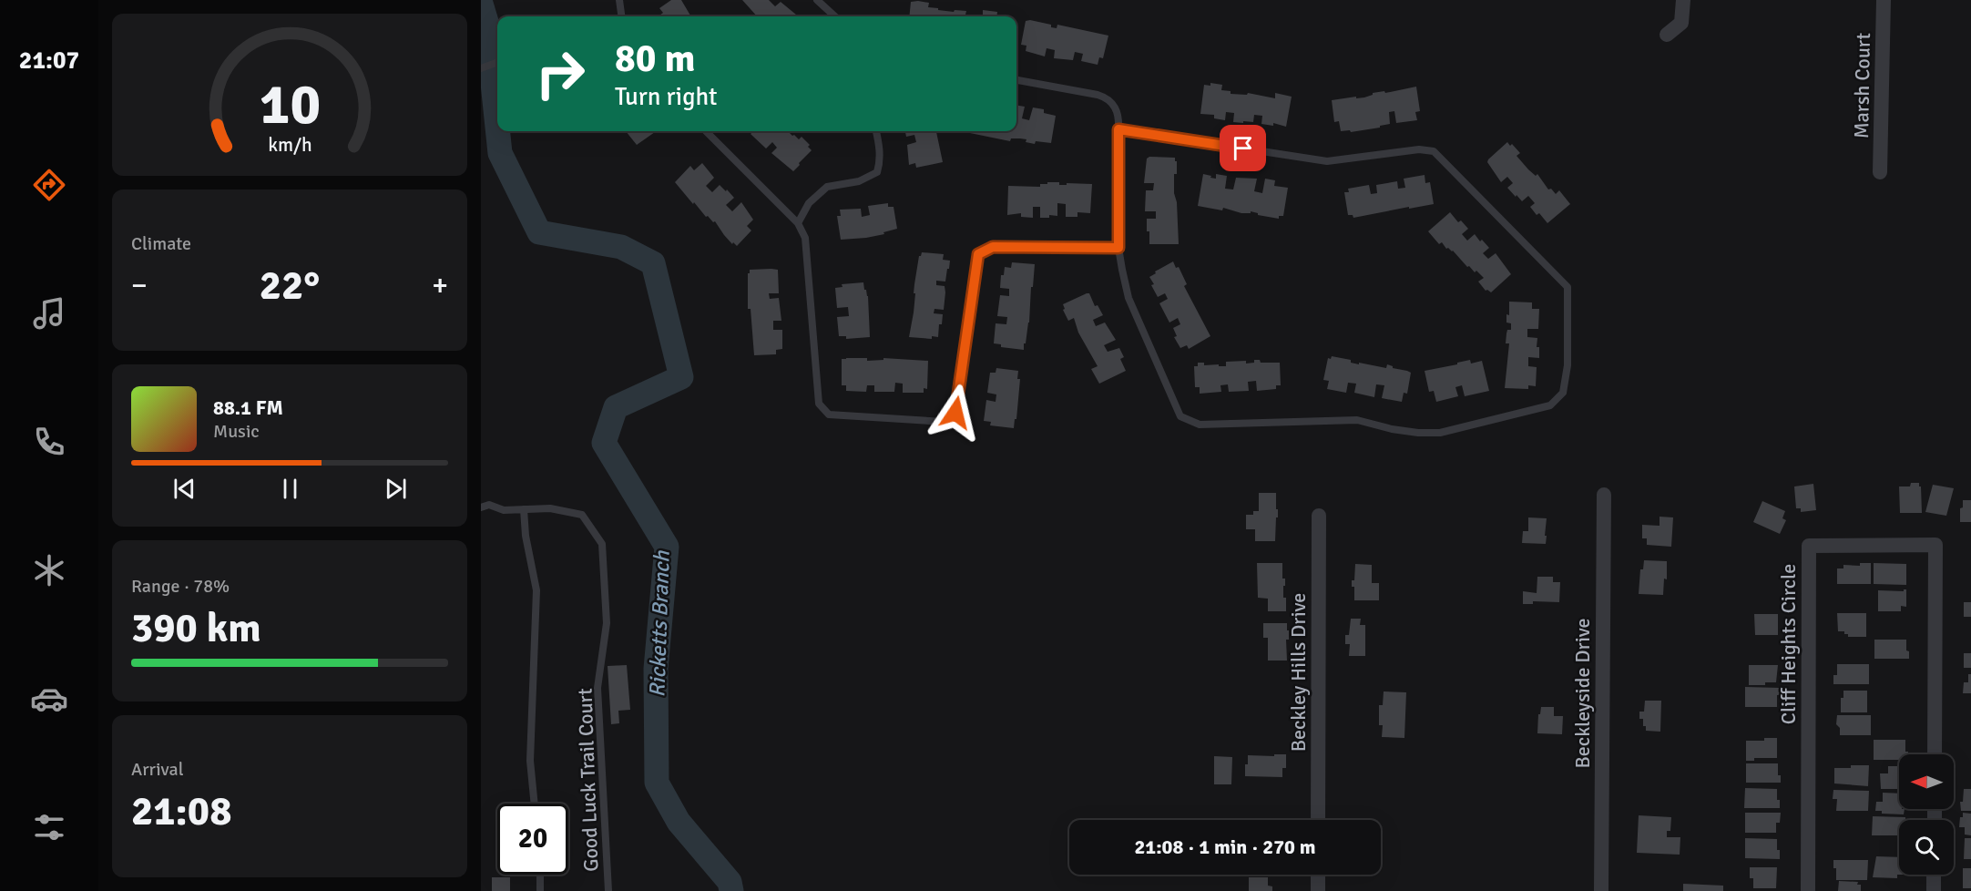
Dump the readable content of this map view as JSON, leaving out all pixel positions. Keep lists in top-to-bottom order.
{
  "streets": {
    "street": [
      "Marsh Court",
      "Cliff Heights Circle",
      "Beckley Hills Drive",
      "Beckleyside Drive"
    ],
    "lane": ["Good Luck Trail Court"]
  },
  "water": ["Ricketts Branch"],
  "north": "left",
  "page": {
    "tabs": "21:07",
    "turn": ["80 m", "Turn right"],
    "tile": [
      "Climate",
      ["Range · 78%", "390 km"],
      ["Arrival", "21:08"]
    ],
    "heat": ["−", "22°", "+"],
    "song": ["88.1 FM", "Music"],
    "limit": "20",
    "trip": "21:08 · 1 min · 270 m",
    "gauge": ["10", "km/h"]
  }
}
